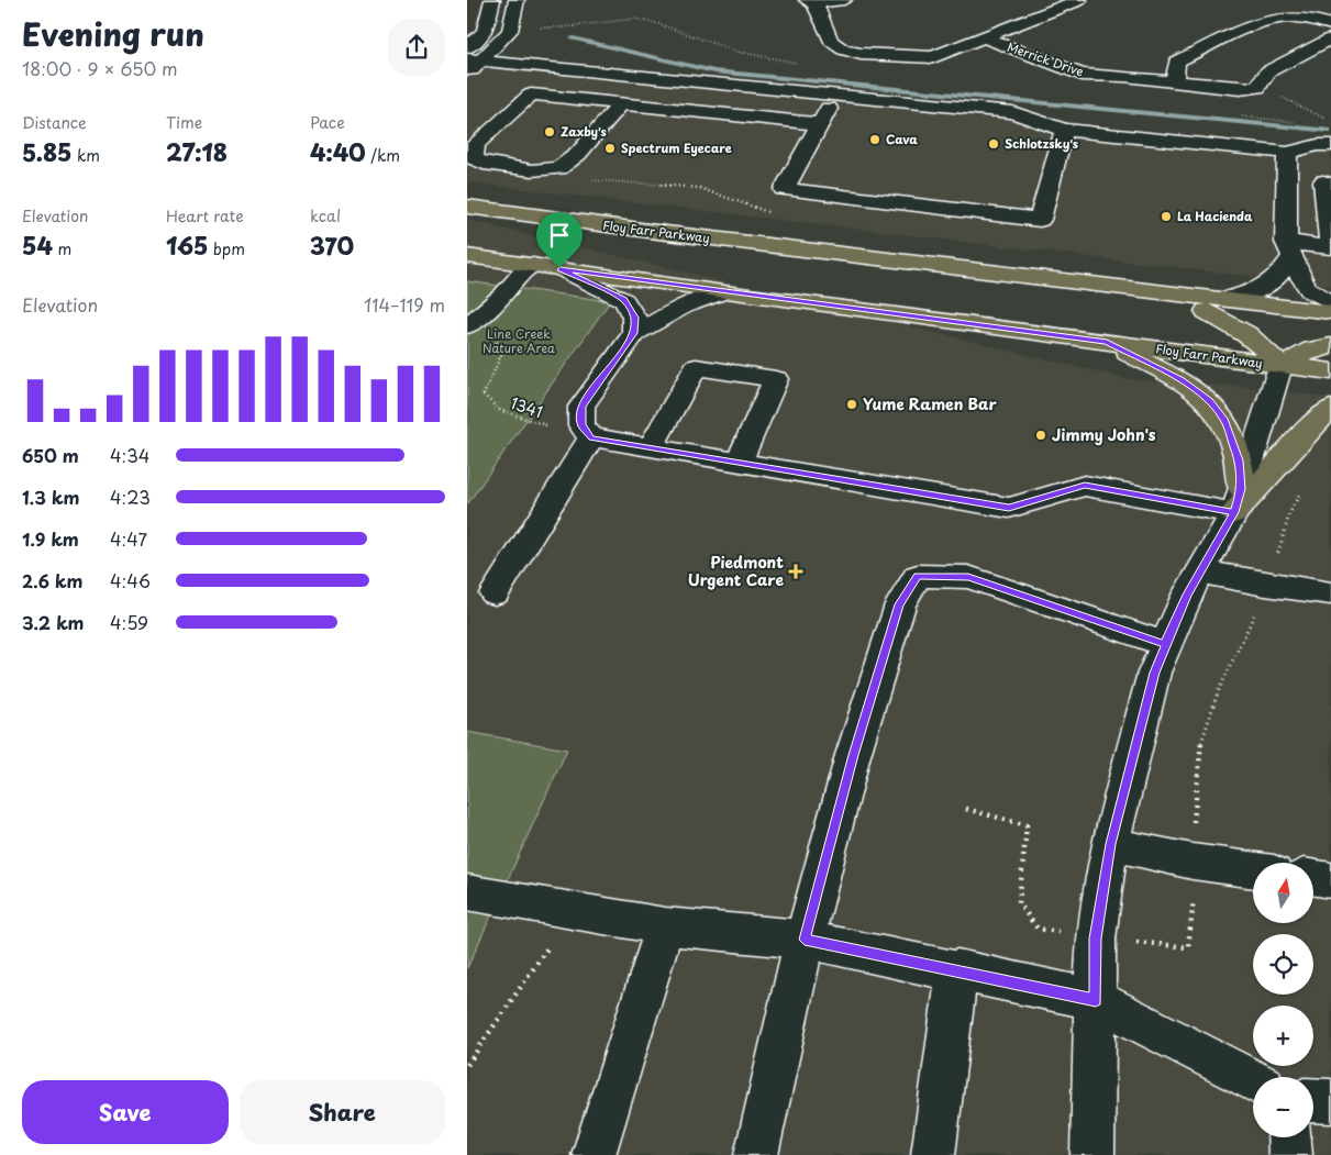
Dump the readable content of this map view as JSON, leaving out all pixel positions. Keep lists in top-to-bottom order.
{
  "streets": {
    "main road": ["Floy Farr Parkway"],
    "street": ["Merrick Drive"],
    "path": ["1341"]
  },
  "parks": ["Line Creek Nature Area"],
  "places": {
    "other": [
      "Zaxby's",
      "Cava",
      "Schlotzsky's",
      "Spectrum Eyecare",
      "La Hacienda",
      "Yume Ramen Bar",
      "Jimmy John's"
    ],
    "health": ["Piedmont Urgent Care"]
  },
  "north": "top",
  "page": {
    "heading": ["Evening run", "18:00 · 9 × 650 m"],
    "stats": [
      ["Distance", "5.85 km"],
      ["Time", "27:18"],
      ["Pace", "4:40 /km"],
      ["Elevation", "54 m"],
      ["Heart rate", "165 bpm"],
      ["kcal", "370"]
    ],
    "chart": ["Elevation", "114–119 m"],
    "list": [
      {
        "name": "650 m",
        "note": "4:34"
      },
      {
        "name": "1.3 km",
        "note": "4:23"
      },
      {
        "name": "1.9 km",
        "note": "4:47"
      },
      {
        "name": "2.6 km",
        "note": "4:46"
      },
      {
        "name": "3.2 km",
        "note": "4:59"
      }
    ],
    "map_buttons": ["+", "−"],
    "buttons": ["Save", "Share"]
  }
}
